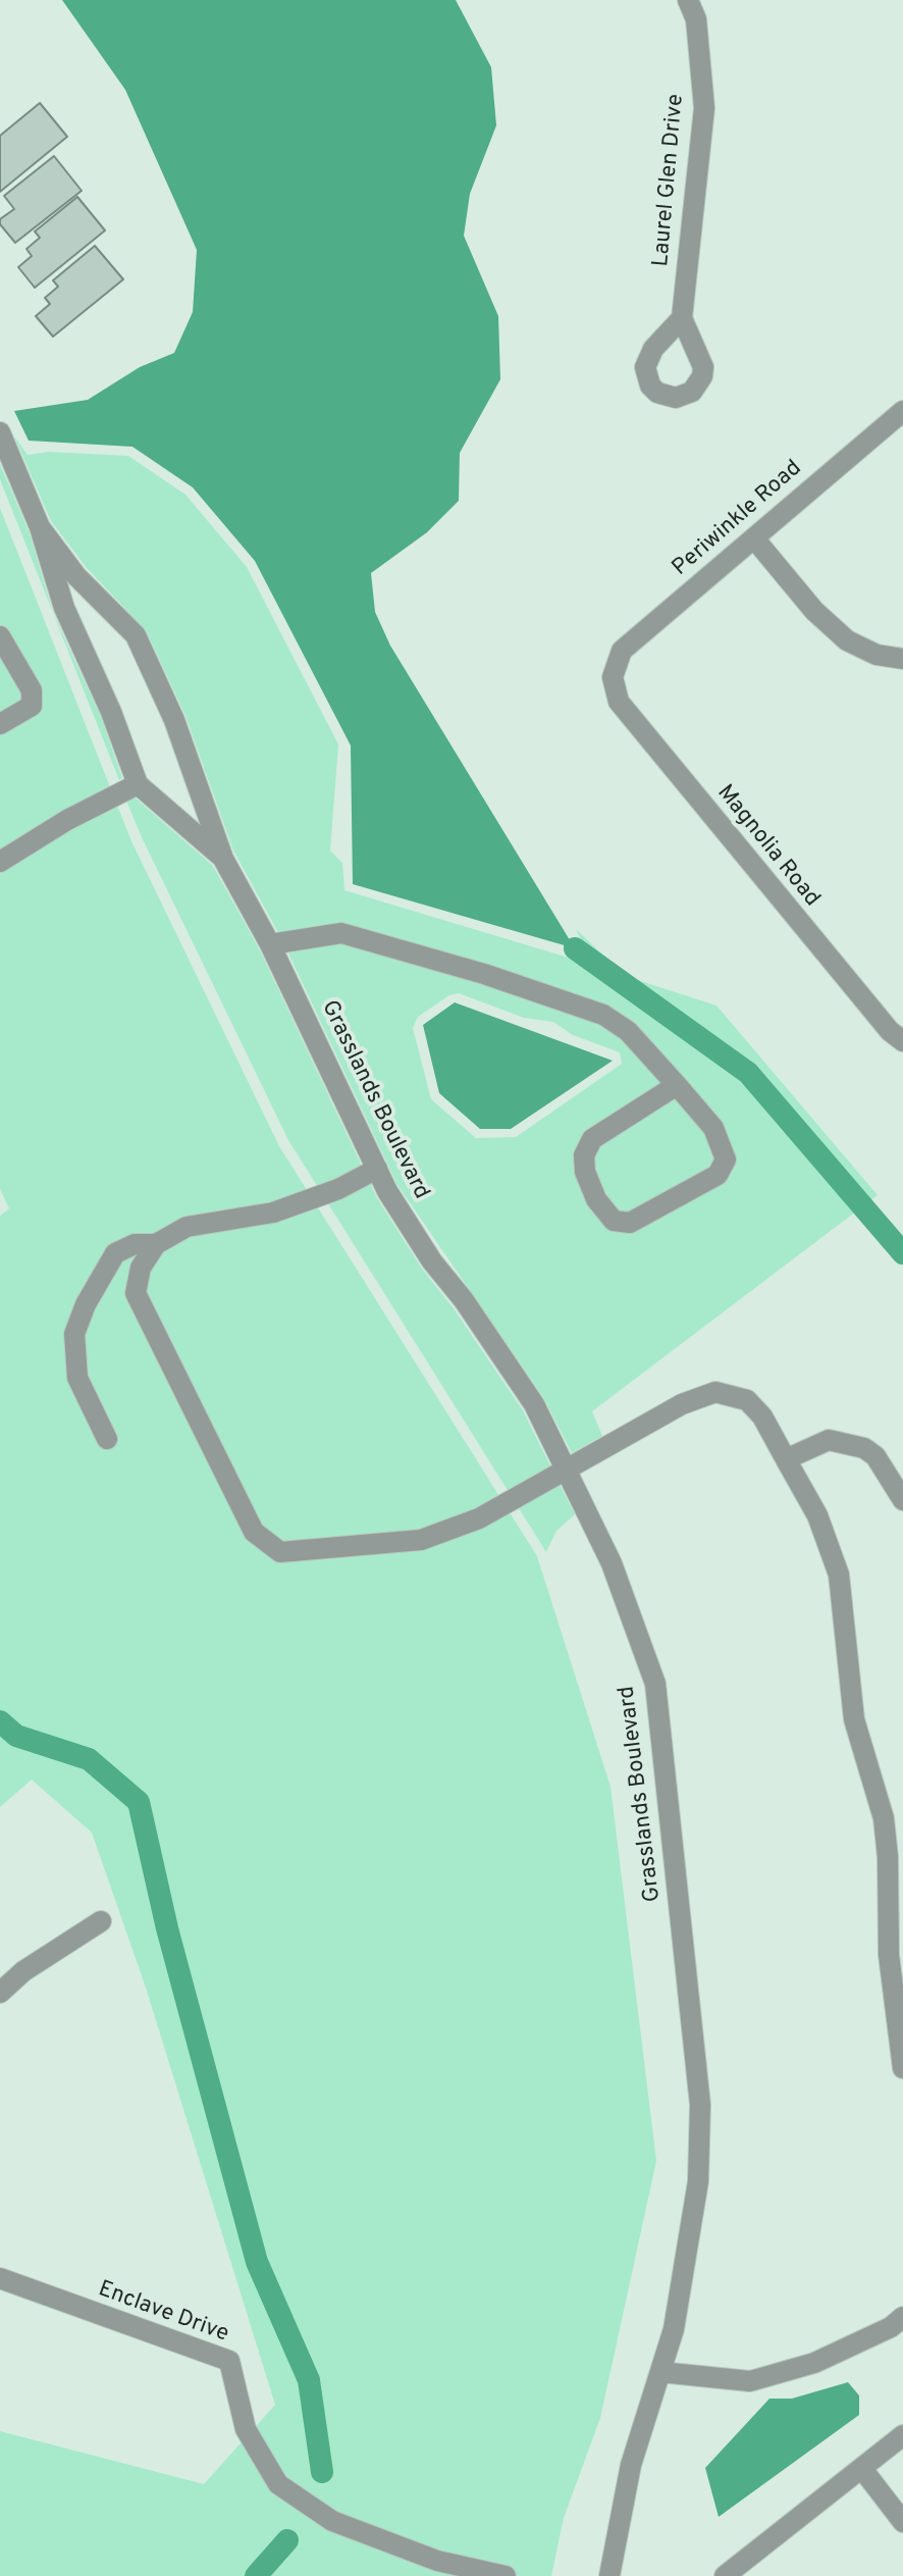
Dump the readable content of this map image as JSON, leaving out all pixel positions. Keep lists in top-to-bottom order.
{
  "streets": {
    "street": [
      "Laurel Glen Drive",
      "Periwinkle Road",
      "Magnolia Road",
      "Grasslands Boulevard",
      "Enclave Drive"
    ]
  },
  "crossings": [
    ["Periwinkle Road", "Magnolia Road"]
  ]
}
